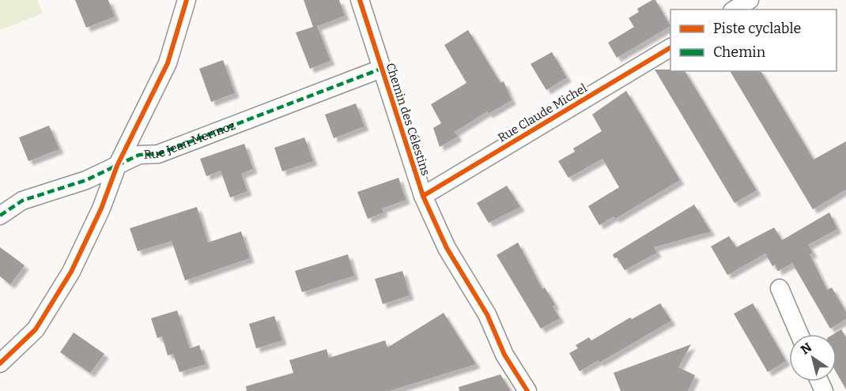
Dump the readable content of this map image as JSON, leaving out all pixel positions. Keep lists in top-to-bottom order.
{
  "streets": {
    "street": ["Rue Claude Michel", "Chemin des Célestins", "Rue Jean Mermoz"]
  },
  "crossings": [
    ["Rue Claude Michel", "Chemin des Célestins"],
    ["Chemin des Célestins", "Rue Jean Mermoz"]
  ],
  "legend": ["Piste cyclable", "Chemin"],
  "north": "top left"
}
